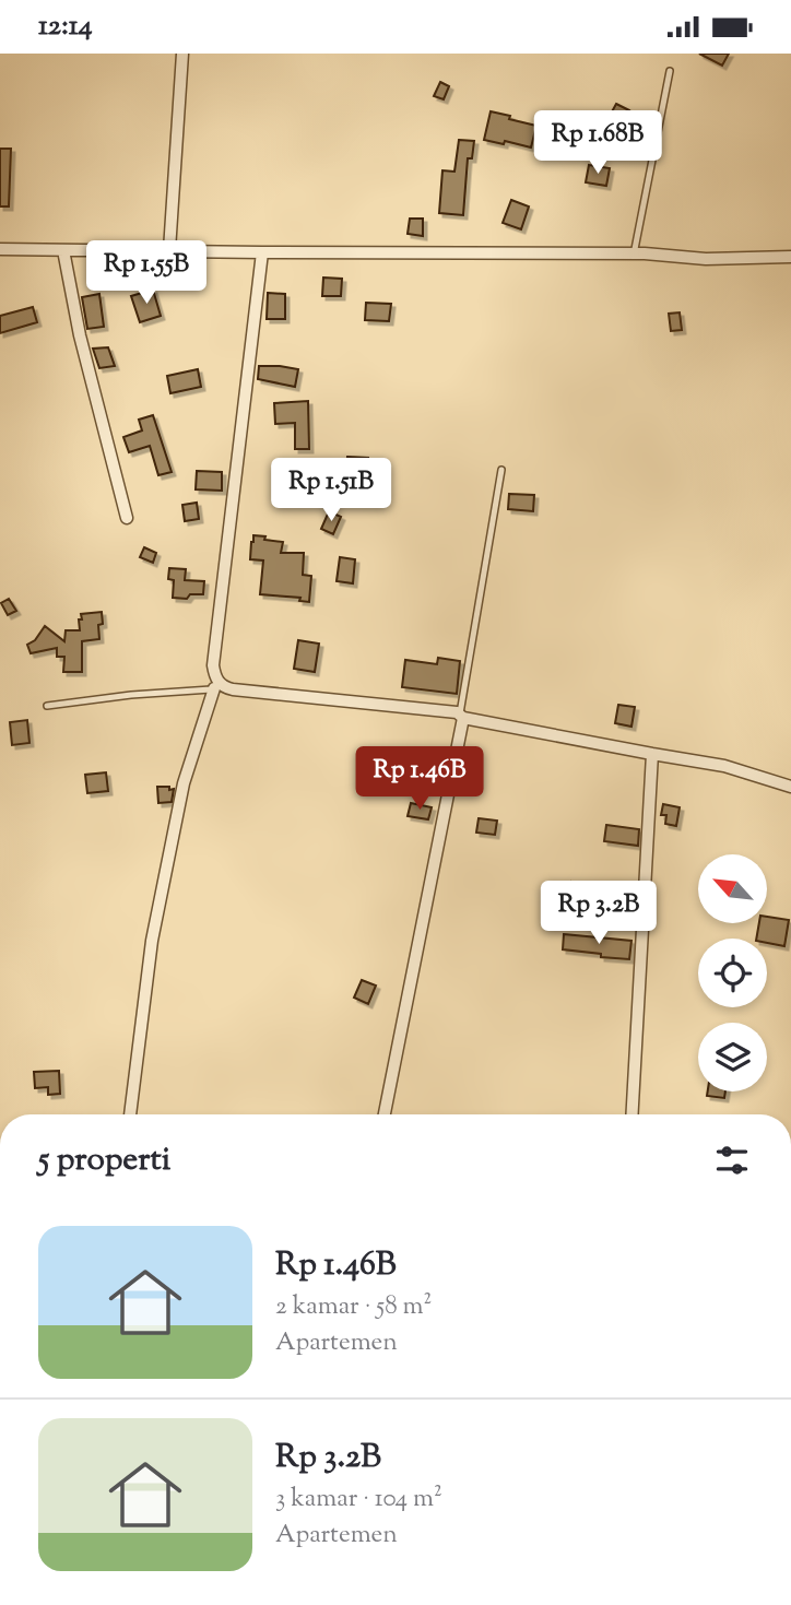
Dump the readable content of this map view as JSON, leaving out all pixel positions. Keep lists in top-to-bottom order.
{
  "north": "top left",
  "page": {
    "status": "12:14",
    "price": [
      "Rp 1.68B",
      "Rp 1.55B",
      "Rp 1.51B",
      "Rp 1.46B",
      "Rp 3.2B"
    ],
    "heading": "5 properti",
    "list": [
      {
        "name": "Rp 1.46B",
        "note": "2 kamar · 58 m² · Apartemen"
      },
      {
        "name": "Rp 3.2B",
        "note": "3 kamar · 104 m² · Apartemen"
      }
    ]
  }
}
